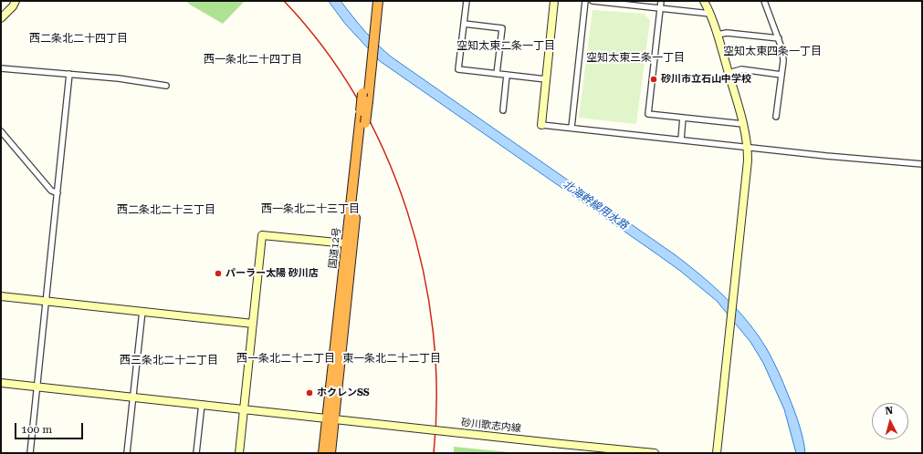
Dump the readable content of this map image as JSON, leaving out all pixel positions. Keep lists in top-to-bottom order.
{
  "streets": {
    "highway": ["国道12号"],
    "street": ["砂川歌志内線"]
  },
  "crossings": [
    ["国道12号", "砂川歌志内線"]
  ],
  "districts": [
    "西二条北二十四丁目",
    "空知太東二条一丁目",
    "空知太東四条一丁目",
    "空知太東三条一丁目",
    "西一条北二十四丁目",
    "西一条北二十三丁目",
    "西二条北二十三丁目",
    "西一条北二十二丁目",
    "東一条北二十二丁目",
    "西三条北二十二丁目"
  ],
  "water": ["北海幹線用水路"],
  "places": ["砂川市立石山中学校", "パーラー太陽 砂川店", "ホクレンSS"],
  "scale_bar": "100 m",
  "north": "top"
}
